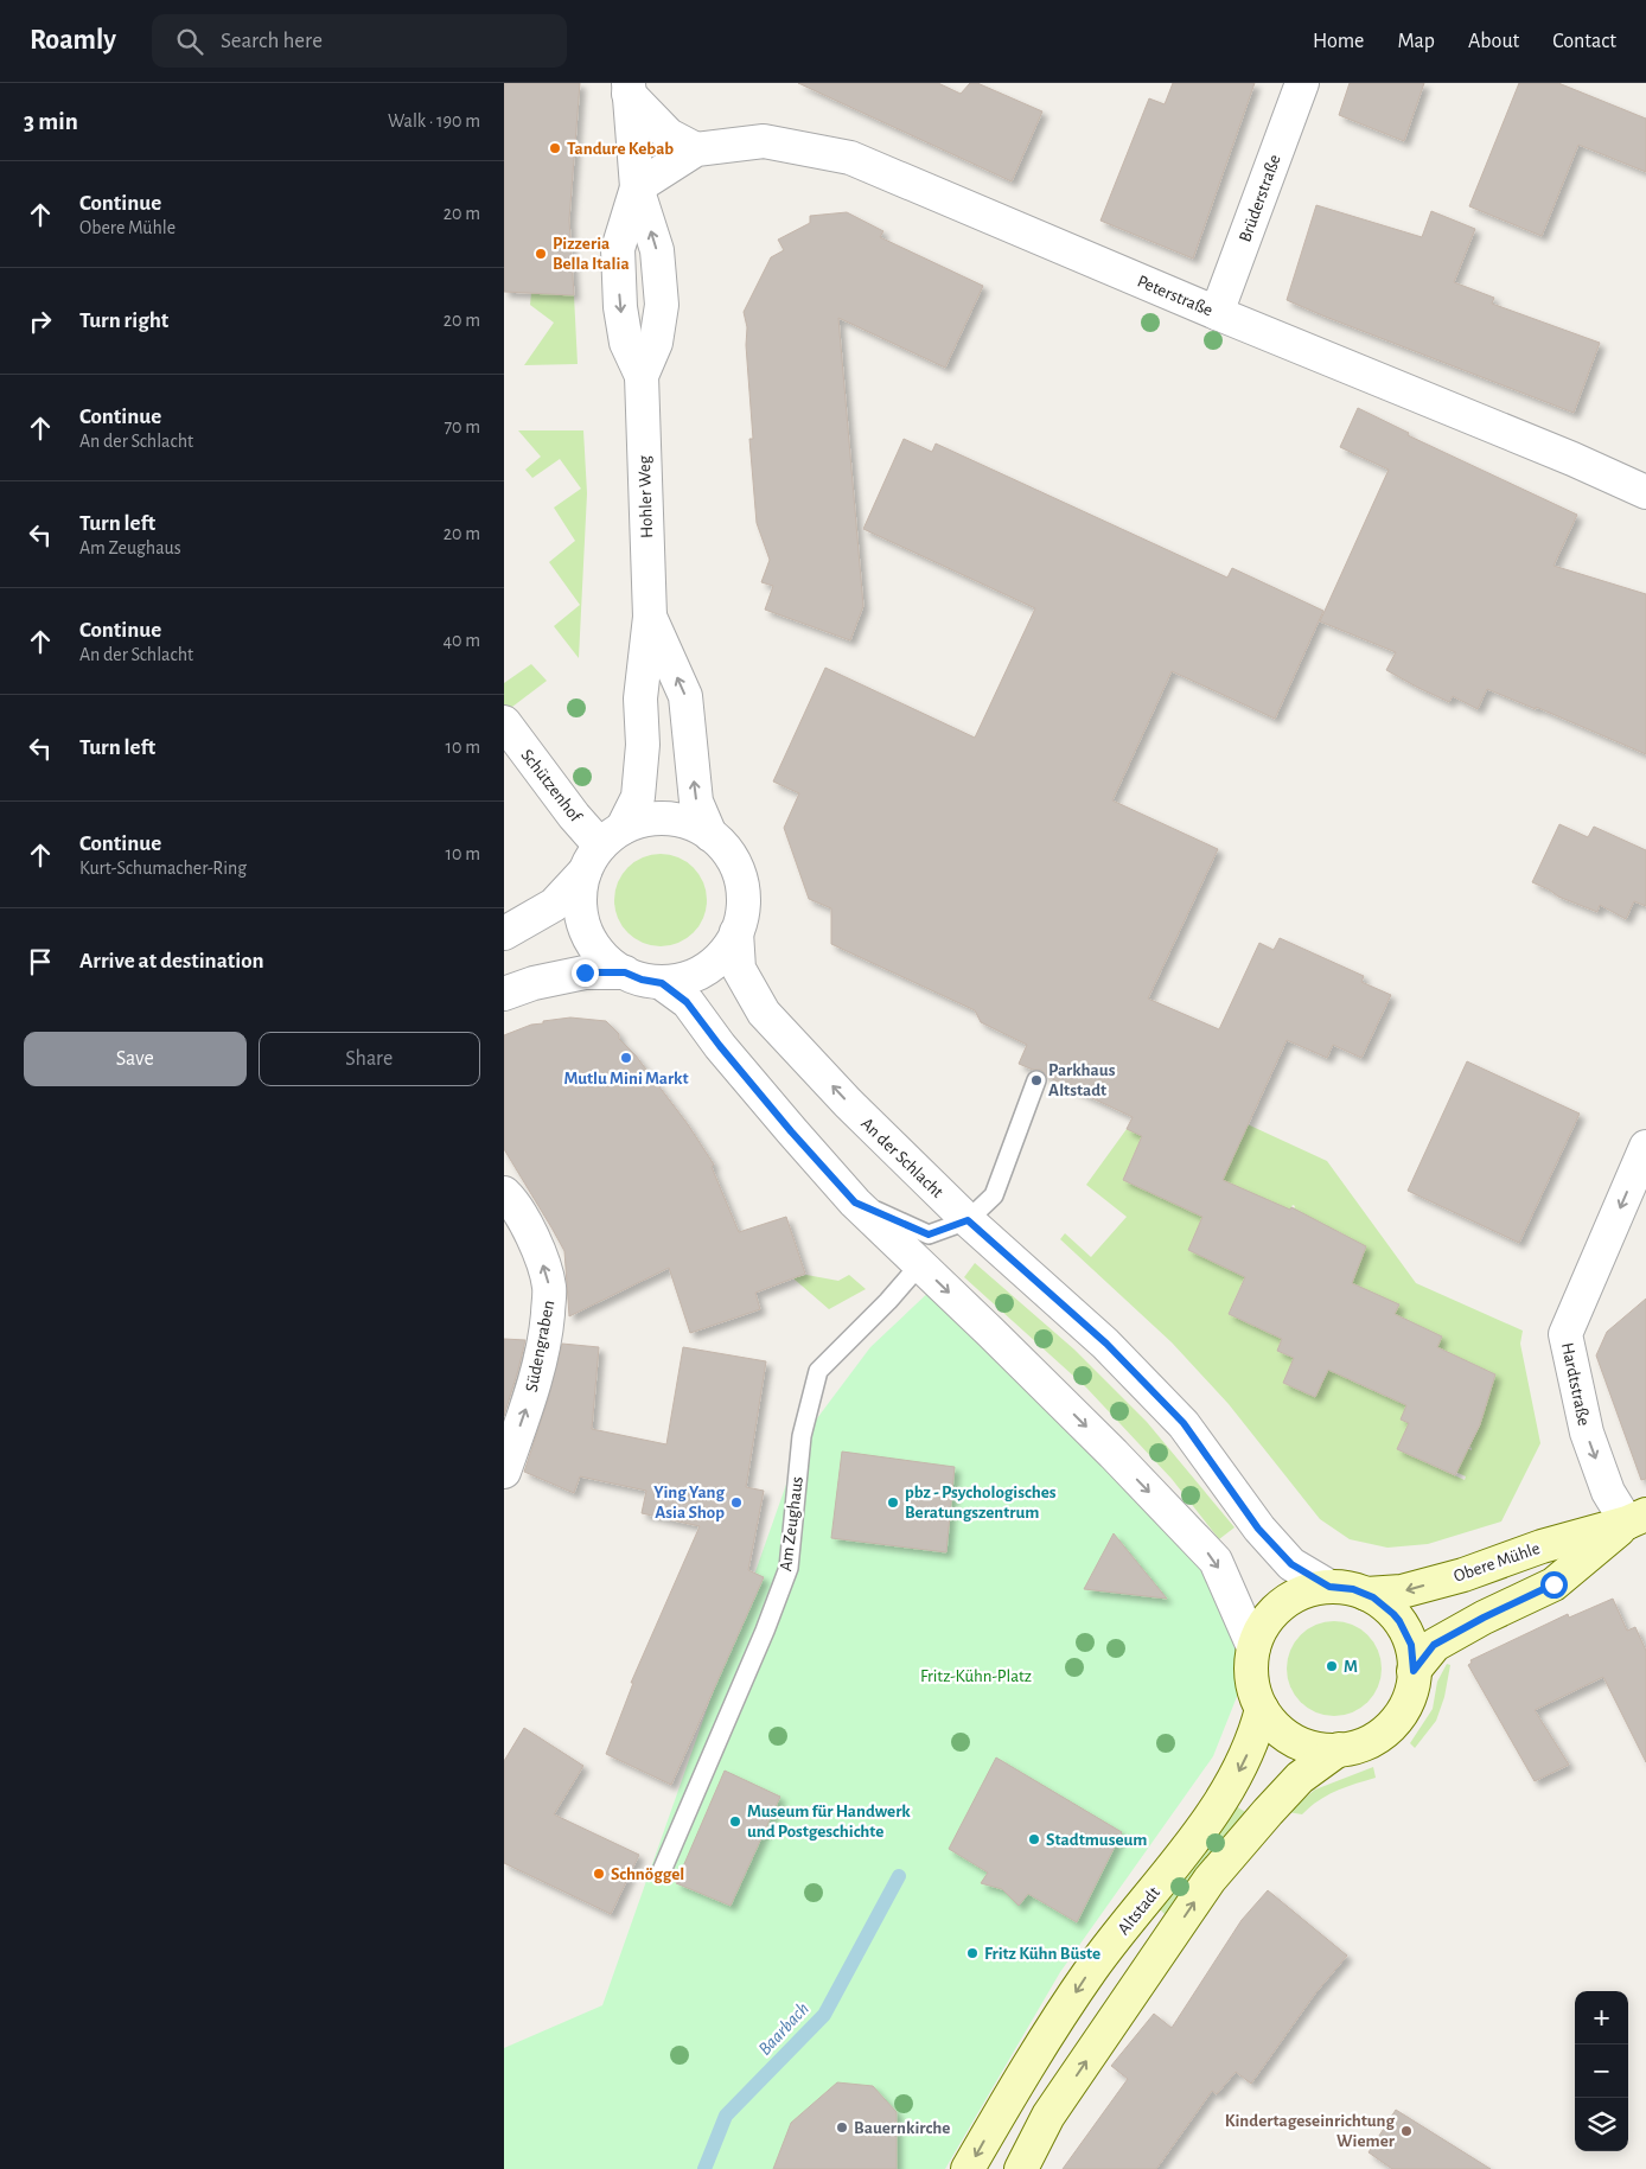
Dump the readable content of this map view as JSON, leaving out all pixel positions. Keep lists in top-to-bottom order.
{
  "streets": {
    "main road": ["Obere Mühle", "Altstadt"],
    "street": [
      "Brüderstraße",
      "Peterstraße",
      "Hohler Weg",
      "Schützenhof",
      "An der Schlacht",
      "Südengraben",
      "Hardtstraße"
    ],
    "lane": ["Am Zeughaus"]
  },
  "crossings": [
    ["Brüderstraße", "Peterstraße"],
    ["Peterstraße", "Hohler Weg"],
    ["Hohler Weg", "Schützenhof"],
    ["Hohler Weg", "An der Schlacht"],
    ["Schützenhof", "An der Schlacht"],
    ["An der Schlacht", "Obere Mühle"],
    ["An der Schlacht", "Altstadt"],
    ["Hardtstraße", "Obere Mühle"],
    ["Obere Mühle", "Altstadt"]
  ],
  "one_way": ["Südengraben", "Hardtstraße"],
  "water": ["Baarbach"],
  "parks": ["Fritz-Kühn-Platz"],
  "places": [
    "Tandure Kebab",
    "Pizzeria Bella Italia",
    "Mutlu Mini Markt",
    "Parkhaus Altstadt",
    "Ying Yang Asia Shop",
    "pbz - Psychologisches Beratungszentrum",
    "M",
    "Museum für Handwerk und Postgeschichte",
    "Stadtmuseum",
    "Schnöggel",
    "Fritz Kühn Büste",
    "Bauernkirche",
    "Kindertageseinrichtung Wiemer"
  ],
  "page": {
    "header": "Roamly",
    "search": "Search here",
    "nav": [
      "Home",
      "Map",
      "About",
      "Contact"
    ],
    "heading": ["3 min", "Walk · 190 m"],
    "list": [
      ["Continue", "Obere Mühle", "20 m"],
      ["Turn right", "20 m"],
      ["Continue", "An der Schlacht", "70 m"],
      ["Turn left", "Am Zeughaus", "20 m"],
      ["Continue", "An der Schlacht", "40 m"],
      ["Turn left", "10 m"],
      ["Continue", "Kurt-Schumacher-Ring", "10 m"],
      "Arrive at destination"
    ],
    "buttons": ["Save", "Share"],
    "map_buttons": ["+", "−"]
  }
}
